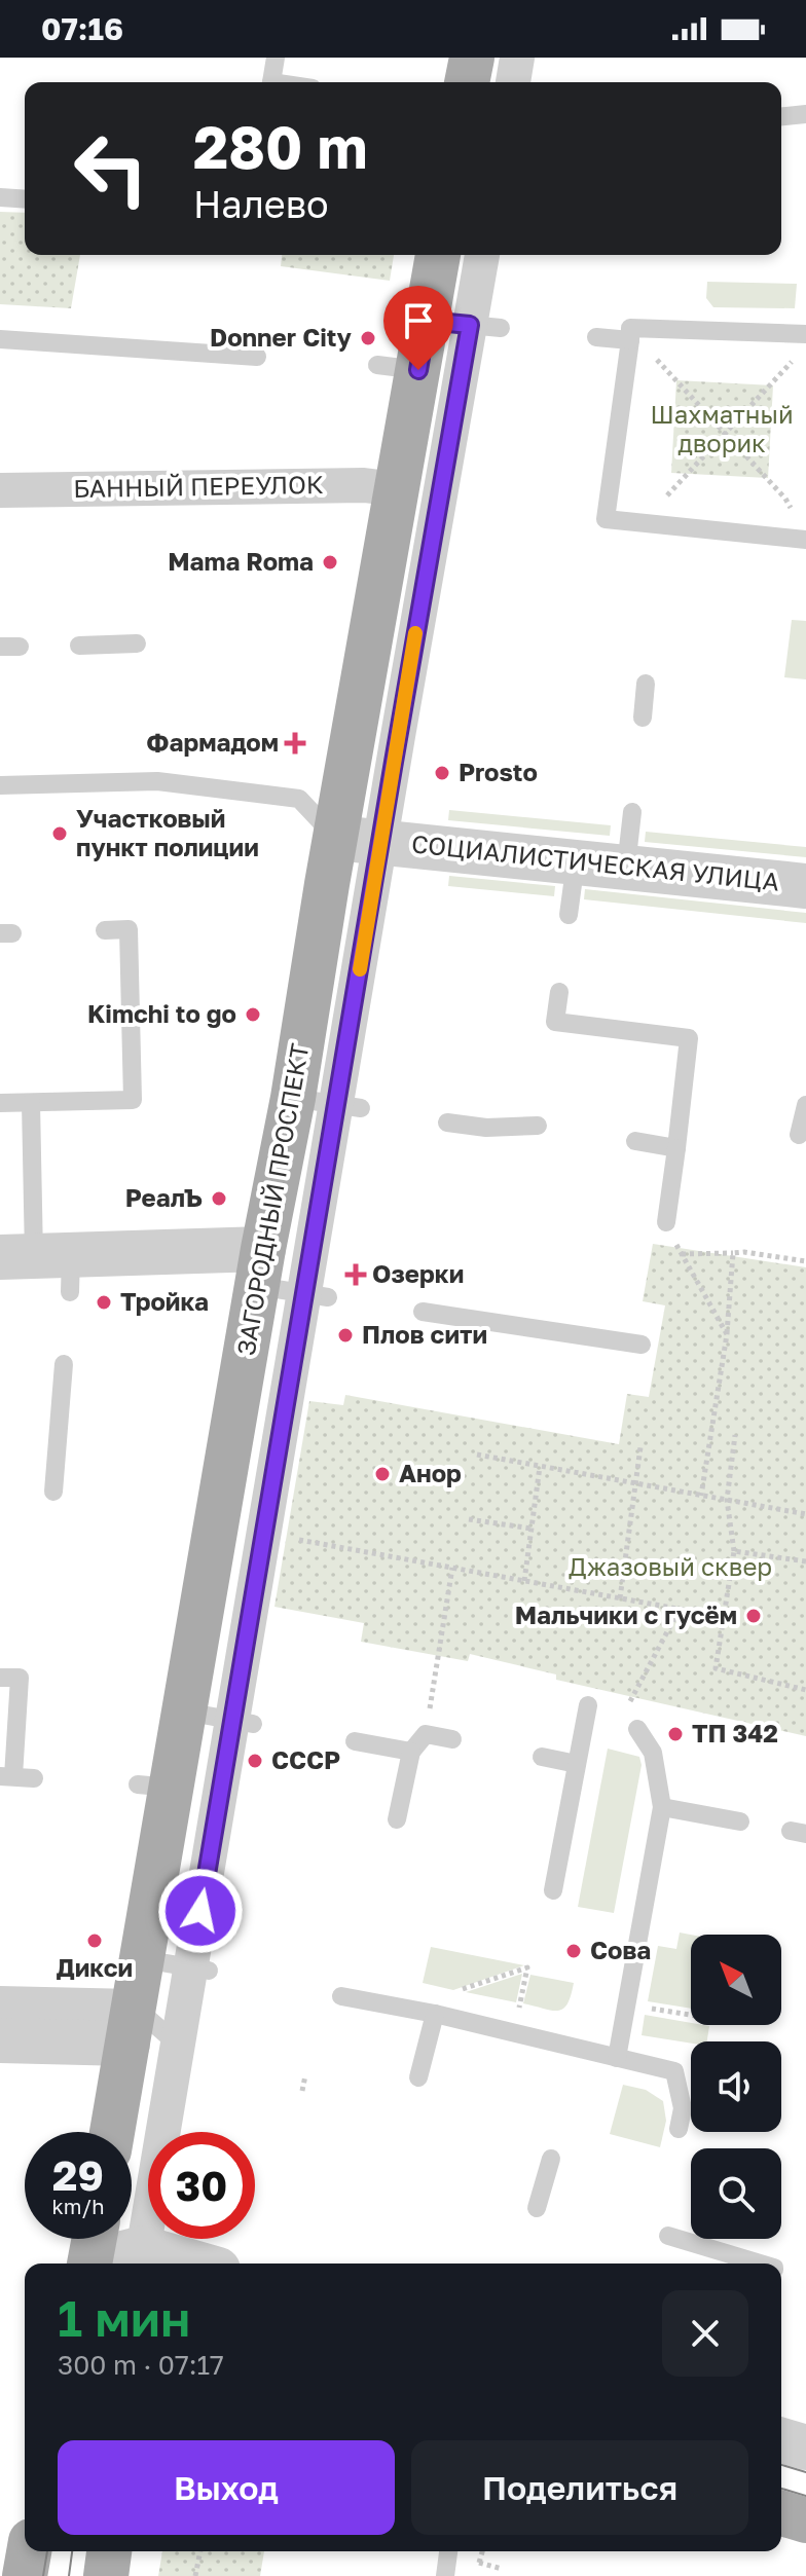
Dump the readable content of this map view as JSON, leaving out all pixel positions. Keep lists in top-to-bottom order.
{
  "streets": {
    "main road": ["ЗАГОРОДНЫЙ ПРОСПЕКТ"],
    "street": ["БАННЫЙ ПЕРЕУЛОК", "СОЦИАЛИСТИЧЕСКАЯ УЛИЦА"]
  },
  "crossings": [
    ["БАННЫЙ ПЕРЕУЛОК", "ЗАГОРОДНЫЙ ПРОСПЕКТ"],
    ["СОЦИАЛИСТИЧЕСКАЯ УЛИЦА", "ЗАГОРОДНЫЙ ПРОСПЕКТ"]
  ],
  "parks": ["Шахматный дворик", "Джазовый сквер"],
  "places": {
    "other": [
      "Donner City",
      "Mama Roma",
      "Prosto",
      "Участковый пункт полиции",
      "Kimchi to go",
      "РеалЪ",
      "Тройка",
      "Плов сити",
      "Анор",
      "Мальчики с гусём",
      "ТП 342",
      "СССР",
      "Дикси",
      "Сова"
    ],
    "health": ["Фармадом", "Озерки"]
  },
  "north": "top left",
  "page": {
    "status": "07:16",
    "turn": ["280 m", "Налево"],
    "speed": "29 km/h",
    "limit": "30",
    "heading": ["1 мин", "300 m · 07:17"],
    "buttons": ["Выход", "Поделиться"]
  }
}
